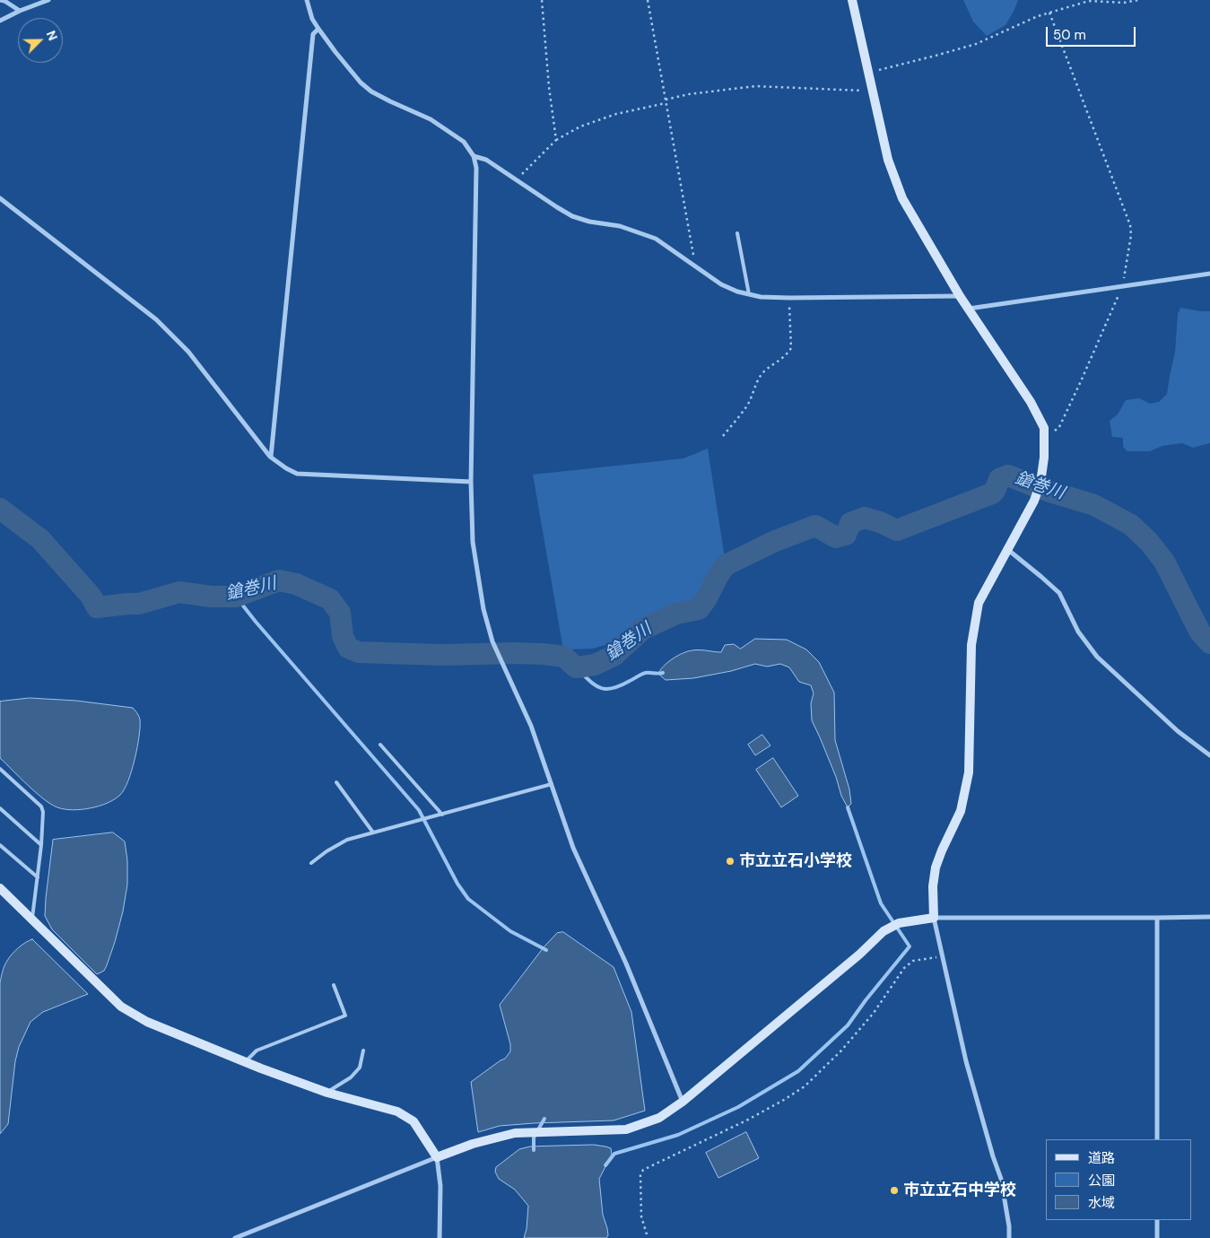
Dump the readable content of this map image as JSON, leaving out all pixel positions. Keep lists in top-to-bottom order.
{
  "water": ["鎗巻川"],
  "places": ["市立立石小学校", "市立立石中学校"],
  "legend": ["道路", "公園", "水域"],
  "scale_bar": "50 m",
  "north": "top right"
}
